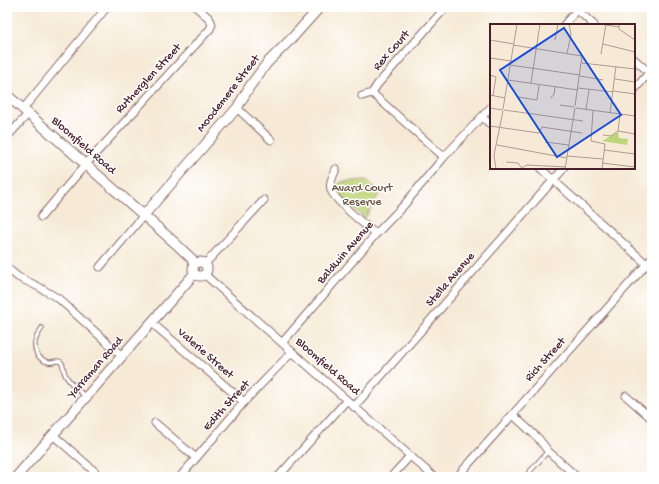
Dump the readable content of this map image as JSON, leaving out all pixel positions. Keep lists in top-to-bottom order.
{
  "streets": {
    "street": [
      "Rex Court",
      "Rutherglen Street",
      "Moodemere Street",
      "Bloomfield Road",
      "Baldwin Avenue",
      "Stella Avenue",
      "Valerie Street",
      "Rich Street",
      "Yarraman Road",
      "Edith Street"
    ]
  },
  "crossings": [
    ["Rutherglen Street", "Bloomfield Road"],
    ["Moodemere Street", "Bloomfield Road"],
    ["Bloomfield Road", "Baldwin Avenue"],
    ["Bloomfield Road", "Stella Avenue"],
    ["Bloomfield Road", "Yarraman Road"],
    ["Bloomfield Road", "Edith Street"],
    ["Valerie Street", "Yarraman Road"],
    ["Valerie Street", "Edith Street"]
  ],
  "parks": ["Avard Court Reserve"]
}
